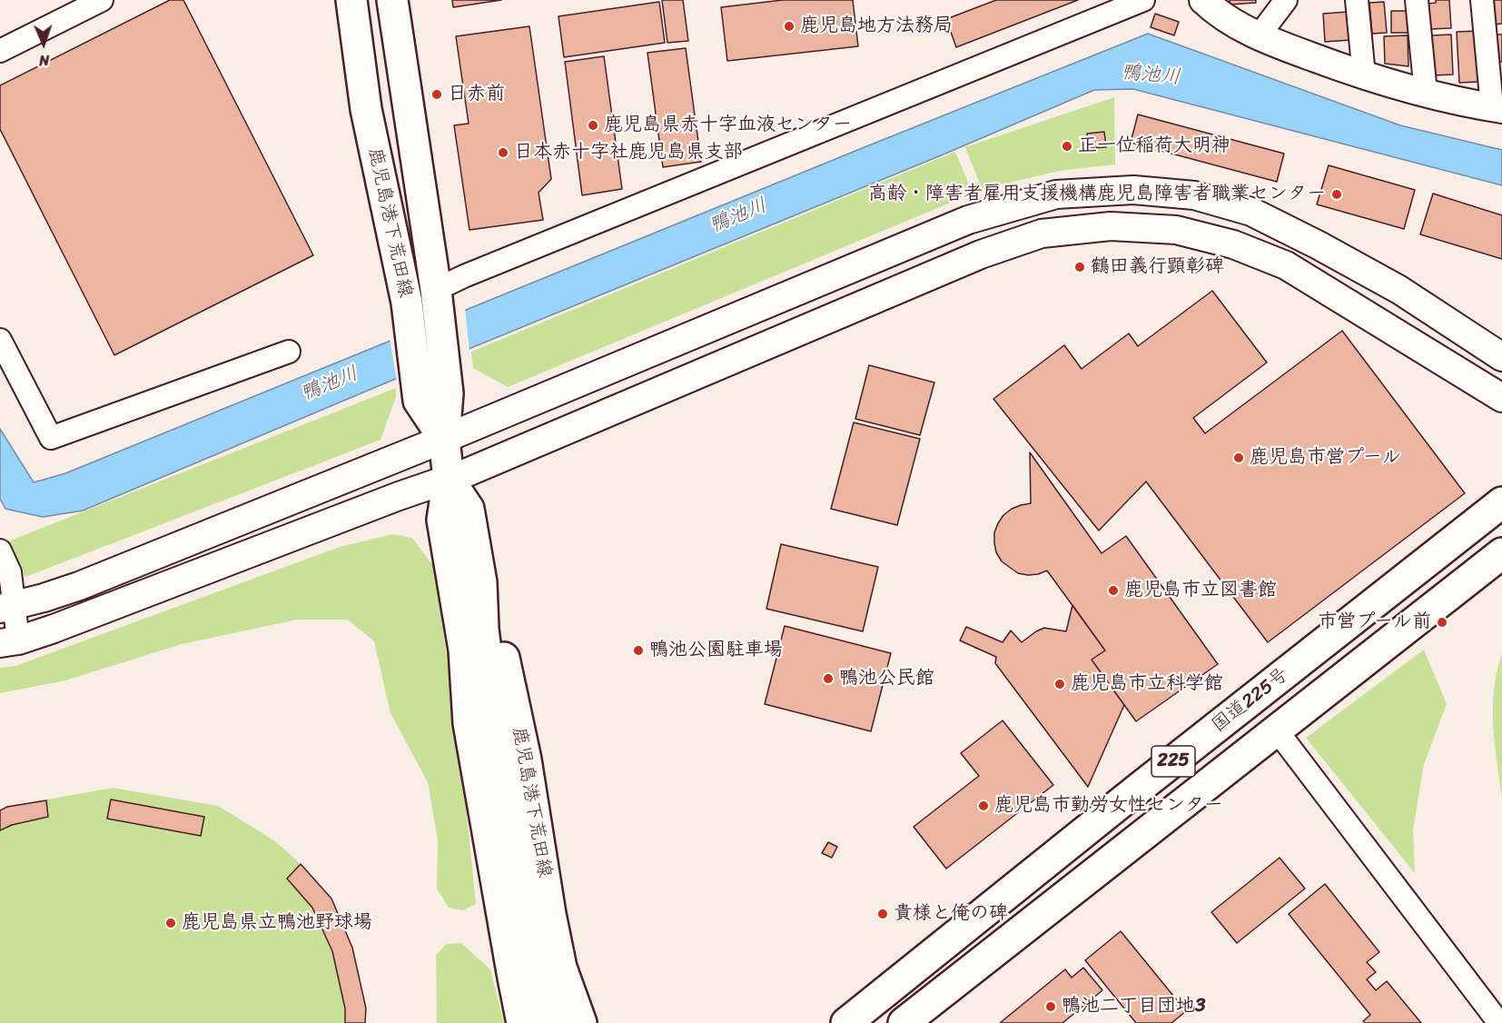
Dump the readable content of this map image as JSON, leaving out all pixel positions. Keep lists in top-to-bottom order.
{
  "streets": {
    "main road": ["鹿児島港下荒田線", "国道225号", "225"]
  },
  "water": ["鴨池川"],
  "places": [
    "鹿児島地方法務局",
    "日赤前",
    "鹿児島県赤十字血液センター",
    "正一位稲荷大明神",
    "日本赤十字社鹿児島県支部",
    "高齢・障害者雇用支援機構鹿児島障害者職業センター",
    "鶴田義行顕彰碑",
    "鹿児島市営プール",
    "鹿児島市立図書館",
    "市営プール前",
    "鴨池公園駐車場",
    "鴨池公民館",
    "鹿児島市立科学館",
    "鹿児島市勤労女性センター",
    "貴様と俺の碑",
    "鹿児島県立鴨池野球場",
    "鴨池二丁目団地3"
  ],
  "north": "bottom"
}
